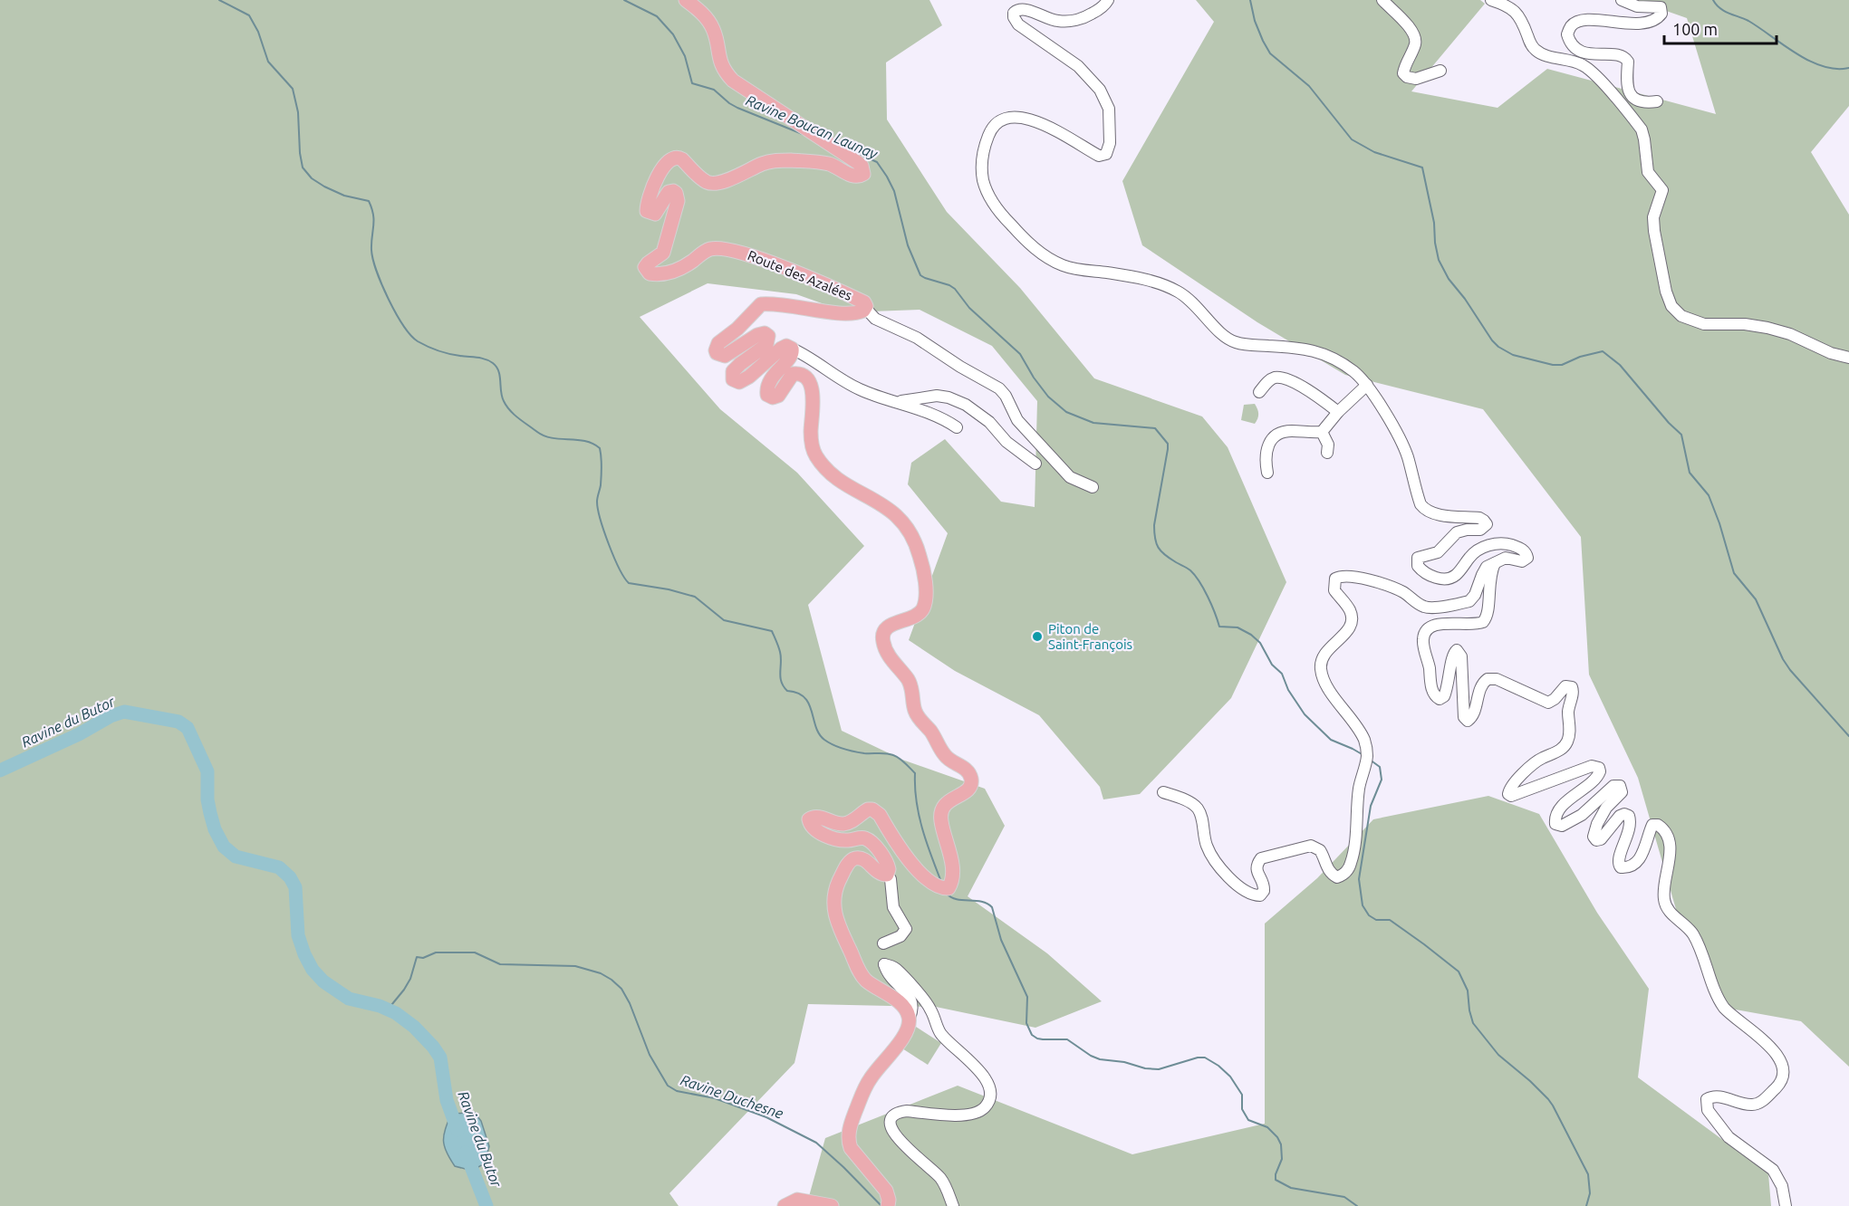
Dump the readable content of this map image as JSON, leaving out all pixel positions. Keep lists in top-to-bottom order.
{
  "streets": {
    "main road": ["Route des Azalées"]
  },
  "water": ["Ravine Boucan Launay", "Ravine du Butor", "Ravine Duchesne"],
  "places": ["Piton de Saint-François"],
  "scale_bar": "100 m"
}
